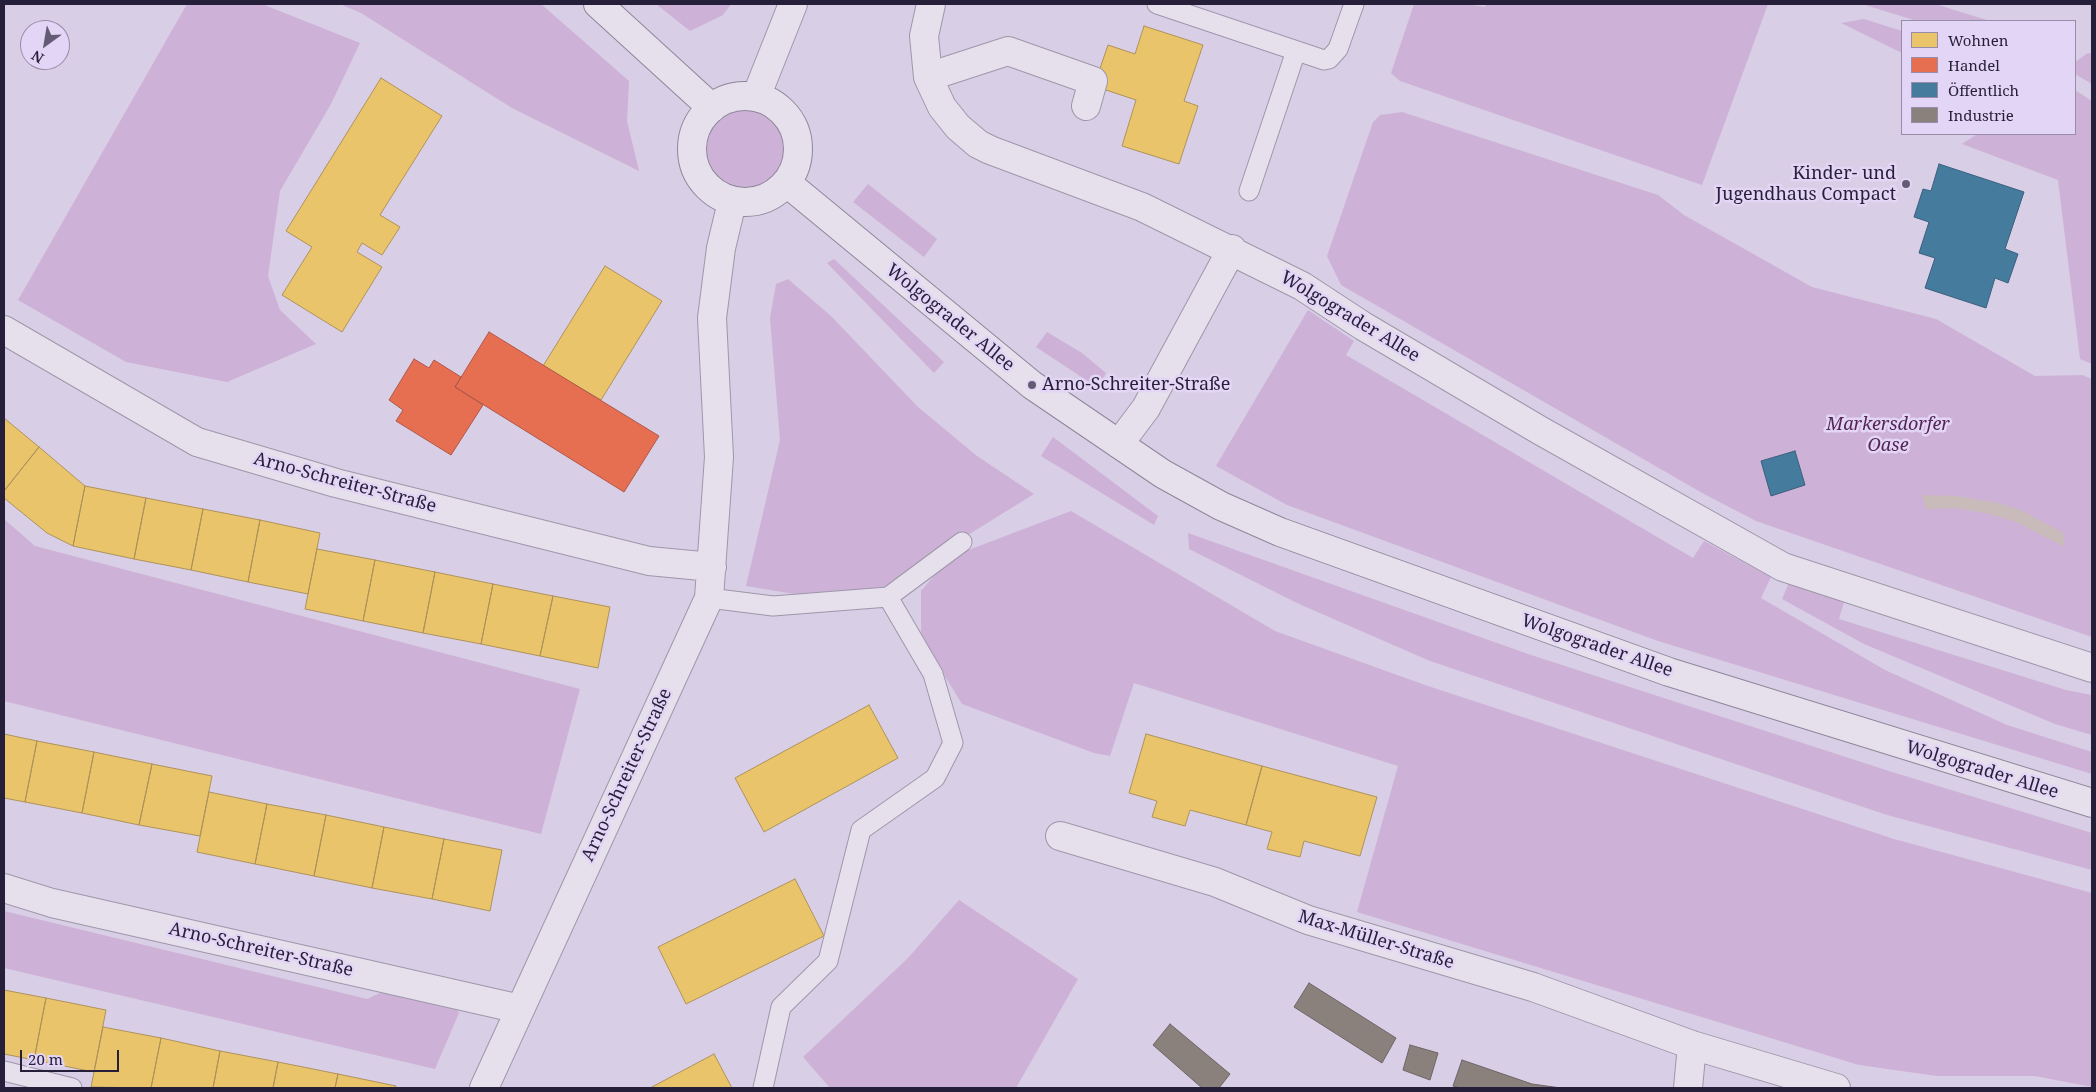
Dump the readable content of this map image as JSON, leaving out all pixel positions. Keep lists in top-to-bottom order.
{
  "streets": {
    "street": ["Wolgograder Allee", "Arno-Schreiter-Straße", "Max-Müller-Straße"]
  },
  "crossings": [
    ["Wolgograder Allee", "Arno-Schreiter-Straße"]
  ],
  "parks": ["Markersdorfer Oase"],
  "places": ["Kinder- und Jugendhaus Compact", "Arno-Schreiter-Straße"],
  "legend": [
    "Wohnen",
    "Handel",
    "Öffentlich",
    "Industrie"
  ],
  "scale_bar": "20 m",
  "north": "bottom left"
}
